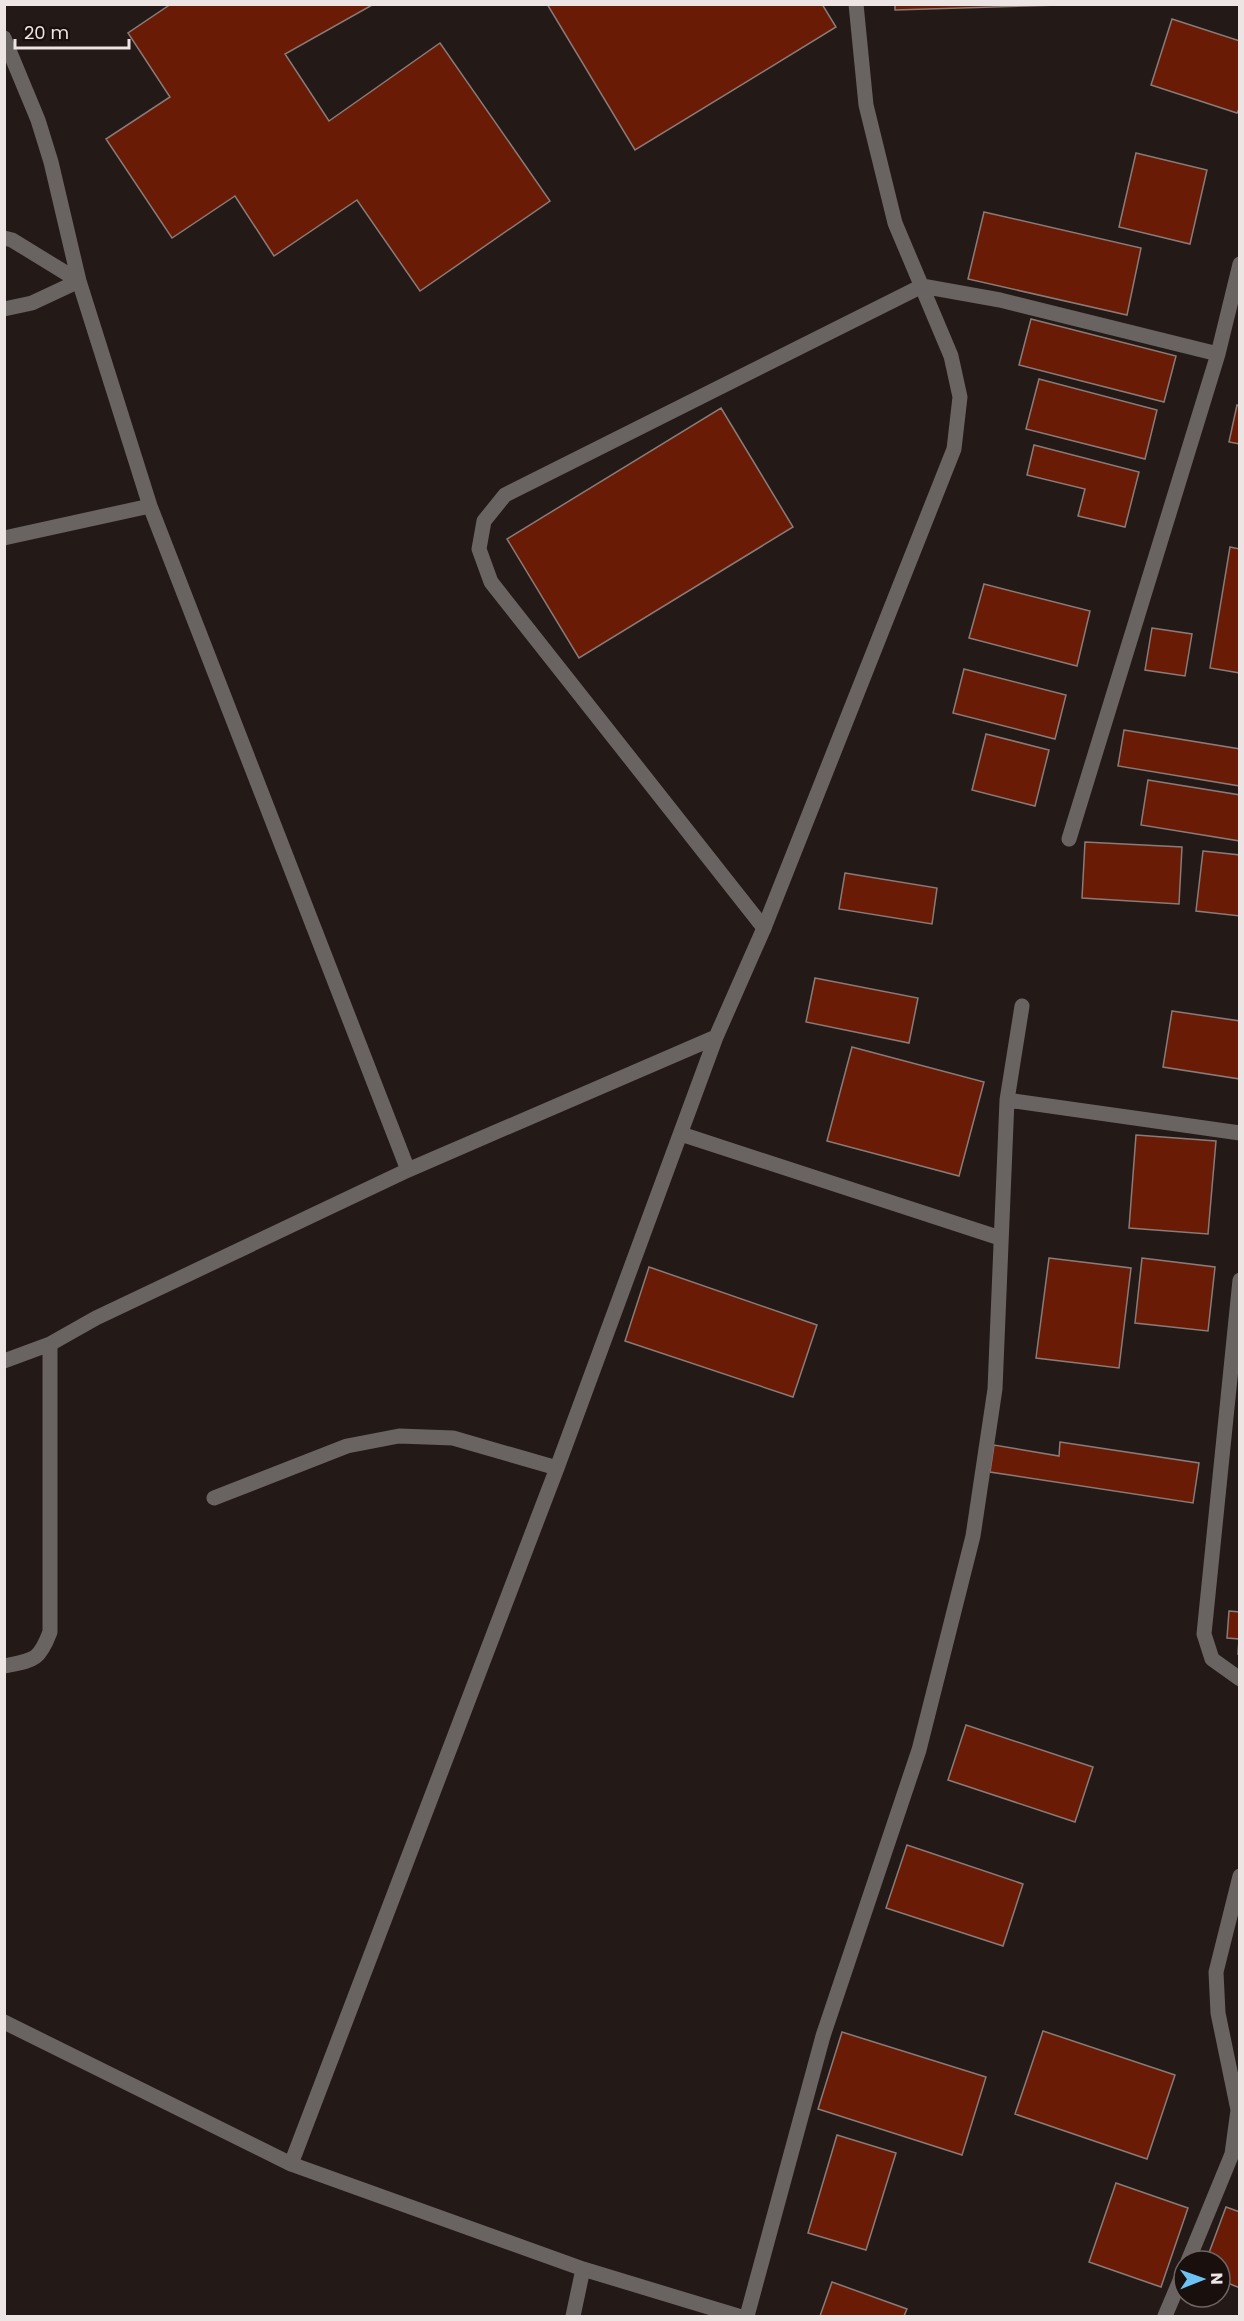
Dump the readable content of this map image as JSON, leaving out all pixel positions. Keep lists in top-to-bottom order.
{
  "scale_bar": "20 m",
  "north": "right"
}
